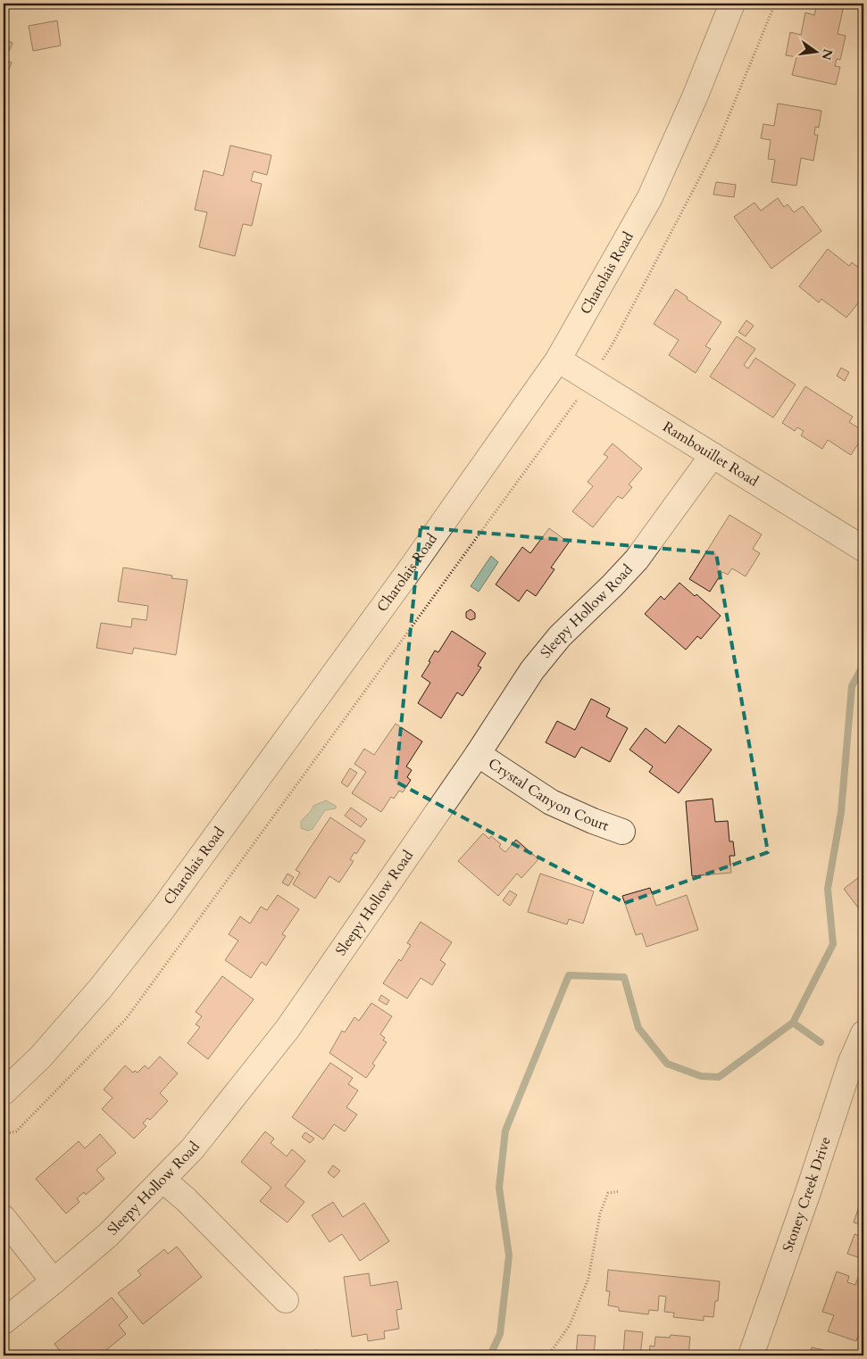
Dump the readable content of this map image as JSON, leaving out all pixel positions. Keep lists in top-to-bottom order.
{
  "streets": {
    "street": [
      "Charolais Road",
      "Rambouillet Road",
      "Sleepy Hollow Road",
      "Crystal Canyon Court",
      "Stoney Creek Drive"
    ]
  },
  "crossings": [
    ["Charolais Road", "Rambouillet Road"],
    ["Rambouillet Road", "Sleepy Hollow Road"],
    ["Sleepy Hollow Road", "Crystal Canyon Court"]
  ],
  "north": "right"
}
